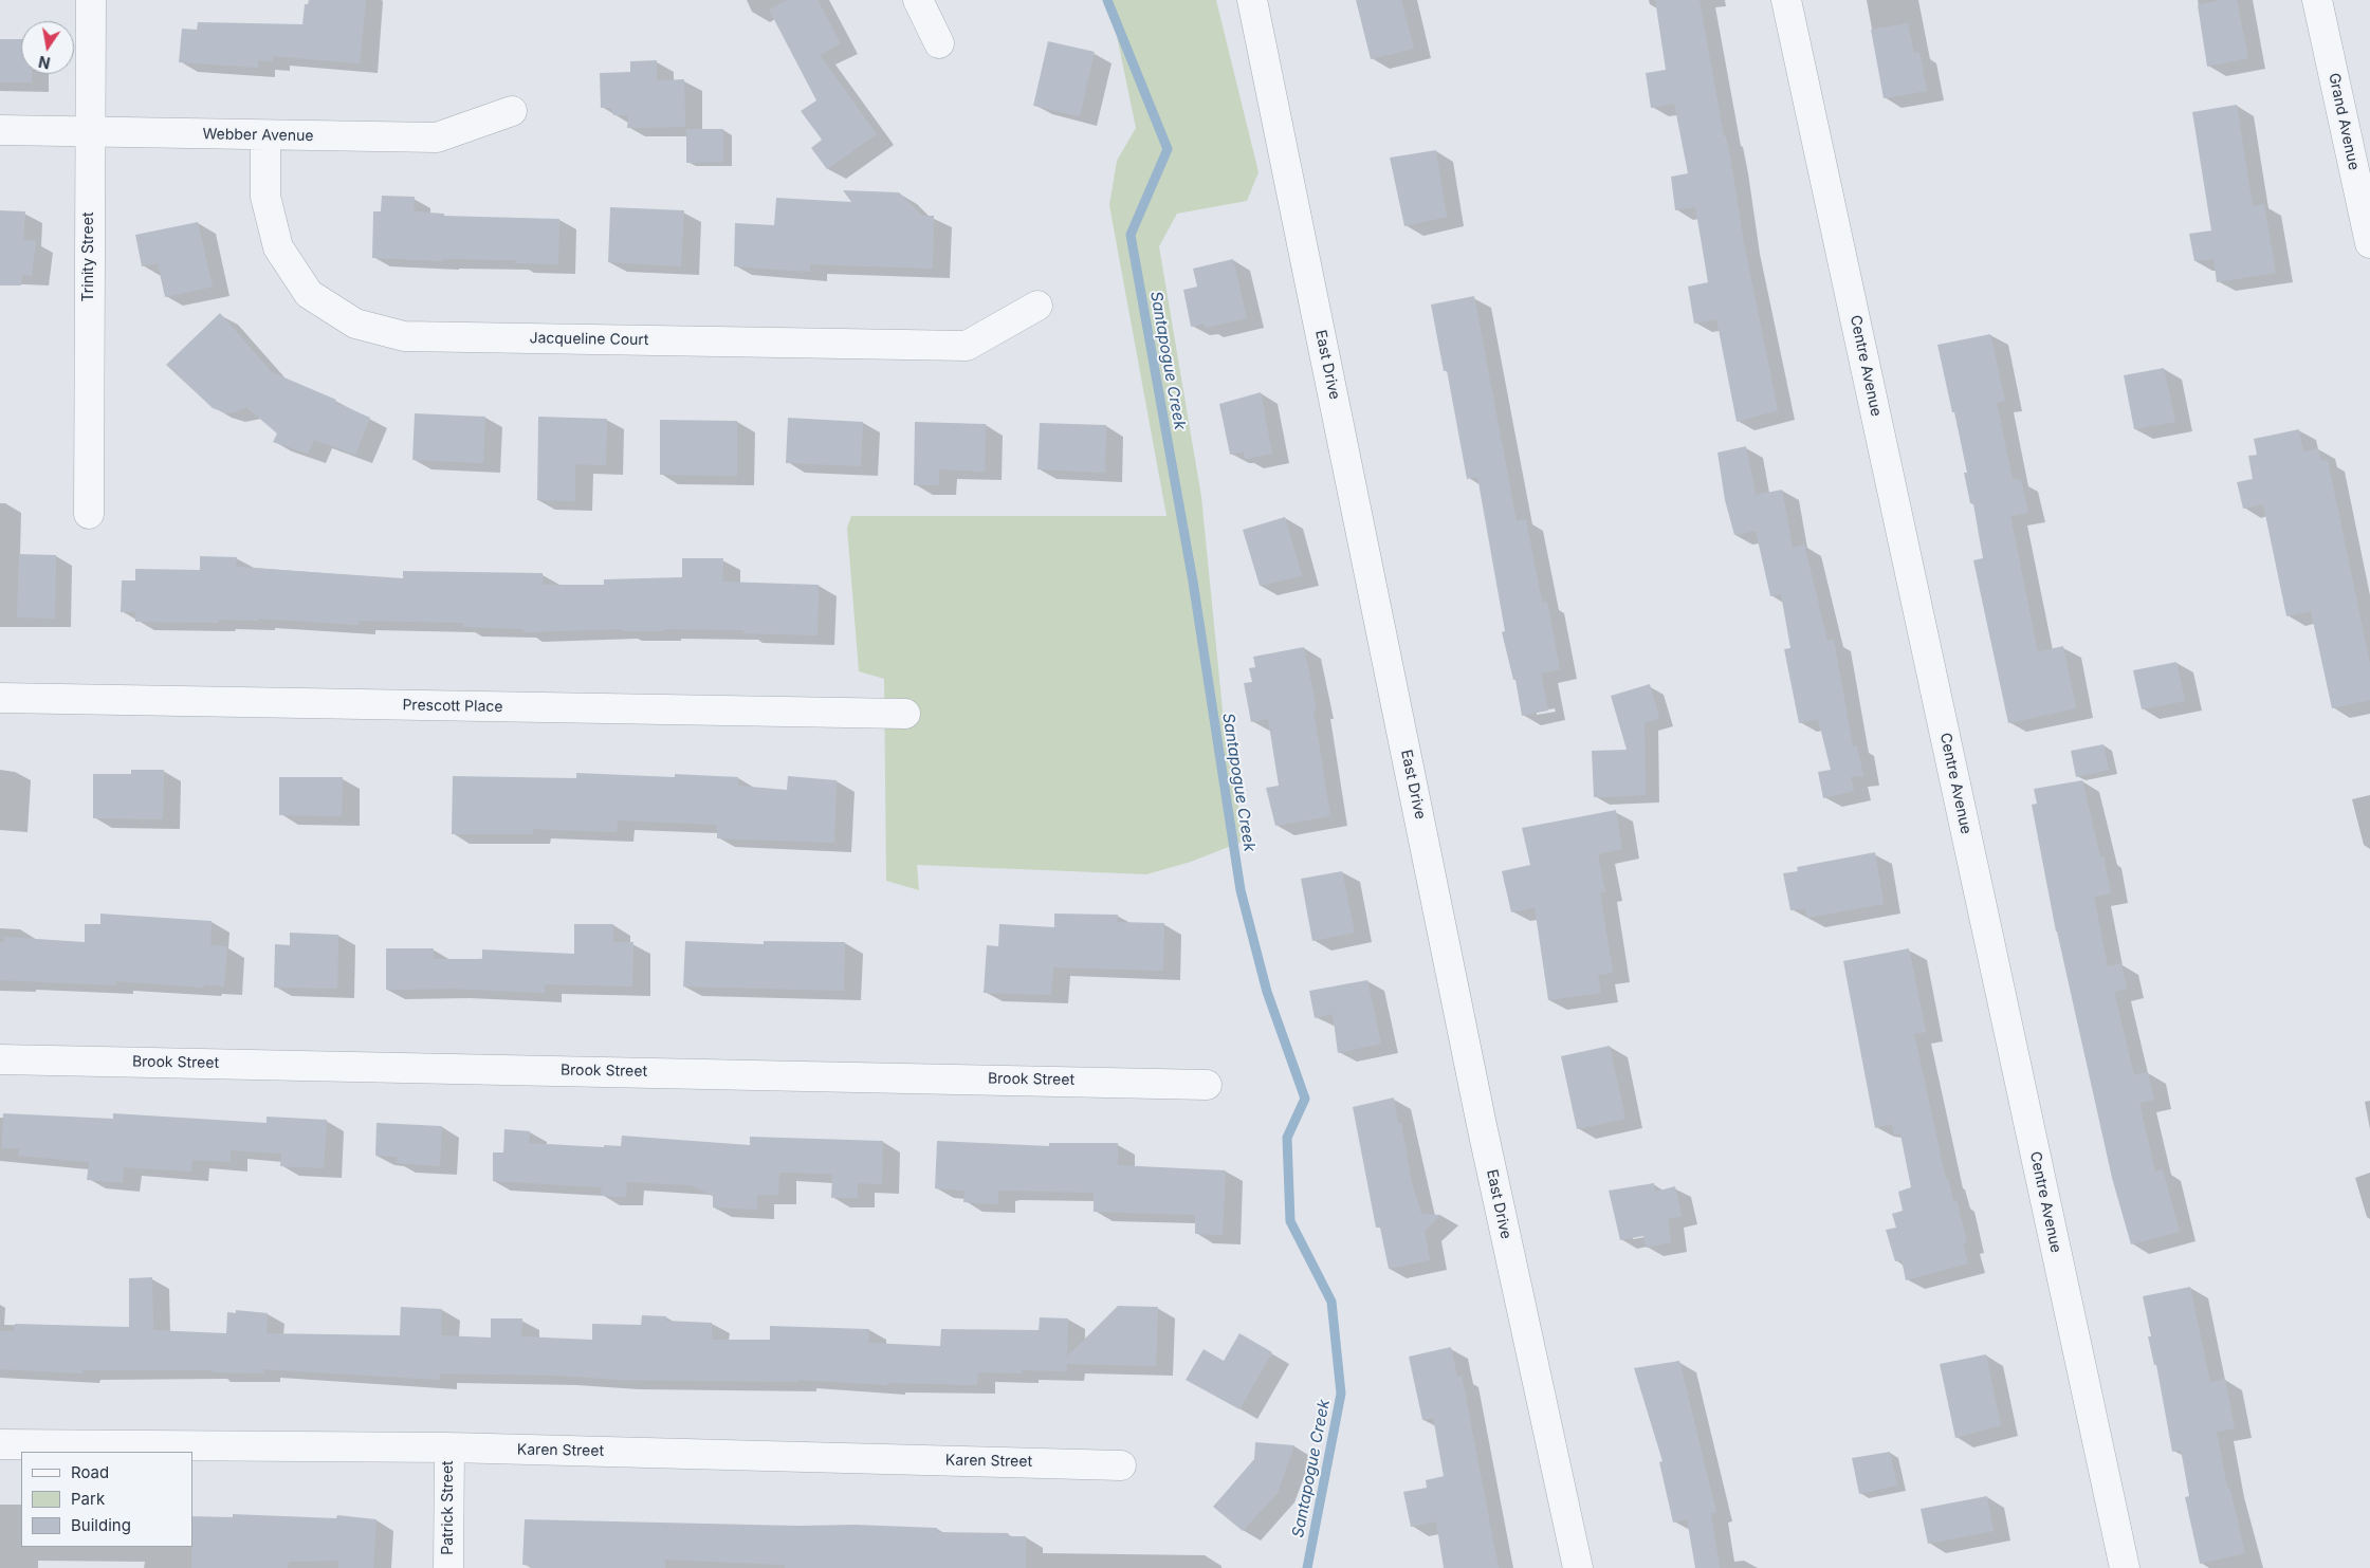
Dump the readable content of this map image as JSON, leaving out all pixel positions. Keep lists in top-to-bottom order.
{
  "streets": {
    "street": [
      "Grand Avenue",
      "Webber Avenue",
      "Trinity Street",
      "Jacqueline Court",
      "East Drive",
      "Centre Avenue",
      "Prescott Place",
      "Brook Street",
      "Karen Street",
      "Patrick Street"
    ]
  },
  "crossings": [
    ["Webber Avenue", "Trinity Street"],
    ["Webber Avenue", "Jacqueline Court"],
    ["Karen Street", "Patrick Street"]
  ],
  "water": ["Santapogue Creek"],
  "legend": ["Road", "Park", "Building"],
  "north": "bottom"
}
